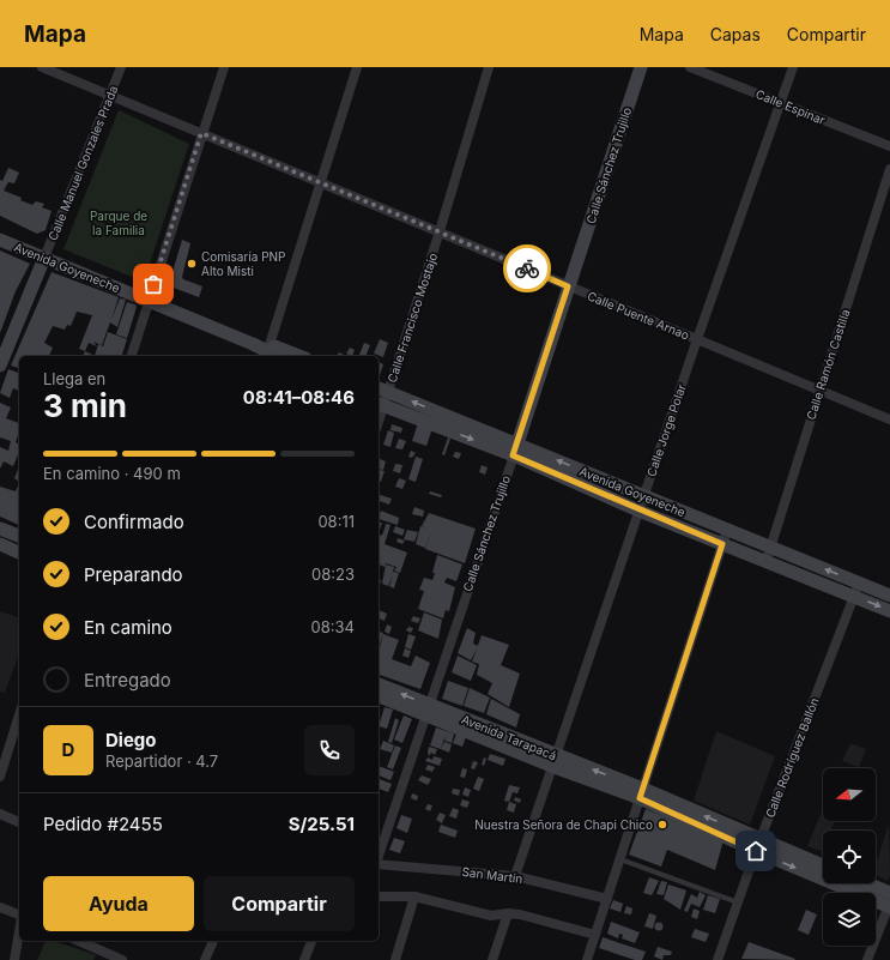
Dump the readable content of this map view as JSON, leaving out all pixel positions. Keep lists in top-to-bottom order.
{
  "streets": {
    "main road": [
      "Calle Manuel Gonzales Prada",
      "Calle Sánchez Trujillo",
      "Avenida Goyeneche",
      "Avenida Tarapacá"
    ],
    "street": [
      "Calle Espinar",
      "Calle Puente Arnao",
      "Calle Francisco Mostajo",
      "Calle Ramón Castilla",
      "Calle Jorge Polar",
      "Calle Rodríguez Ballón",
      "San Martín"
    ]
  },
  "crossings": [
    ["Calle Espinar", "Calle Jorge Polar"],
    ["Calle Manuel Gonzales Prada", "Avenida Goyeneche"],
    ["Calle Manuel Gonzales Prada", "Calle Puente Arnao"],
    ["Calle Sánchez Trujillo", "Avenida Goyeneche"],
    ["Calle Sánchez Trujillo", "Calle Puente Arnao"],
    ["Calle Sánchez Trujillo", "Avenida Tarapacá"],
    ["Avenida Goyeneche", "Calle Francisco Mostajo"],
    ["Avenida Goyeneche", "Calle Ramón Castilla"],
    ["Avenida Goyeneche", "Calle Jorge Polar"],
    ["Avenida Goyeneche", "Calle Rodríguez Ballón"],
    ["Calle Puente Arnao", "Calle Francisco Mostajo"],
    ["Calle Puente Arnao", "Calle Ramón Castilla"],
    ["Calle Puente Arnao", "Calle Jorge Polar"],
    ["Calle Jorge Polar", "Avenida Tarapacá"],
    ["Calle Jorge Polar", "San Martín"],
    ["Avenida Tarapacá", "Calle Rodríguez Ballón"]
  ],
  "parks": ["Parque de la Familia"],
  "places": ["Comisaría PNP Alto Misti", "Nuestra Señora de Chapi Chico"],
  "north": "left",
  "page": {
    "header": "Mapa",
    "nav": ["Mapa", "Capas", "Compartir"],
    "heading": ["3 min", "Llega en", "08:41–08:46"],
    "panel": [
      "Diego",
      "Repartidor · 4.7",
      "Pedido #2455",
      "S/25.51"
    ],
    "bar": "En camino · 490 m",
    "list": [
      ["Confirmado", "08:11"],
      ["Preparando", "08:23"],
      ["En camino", "08:34"],
      "Entregado"
    ],
    "round": "D",
    "buttons": ["Ayuda", "Compartir"]
  }
}
